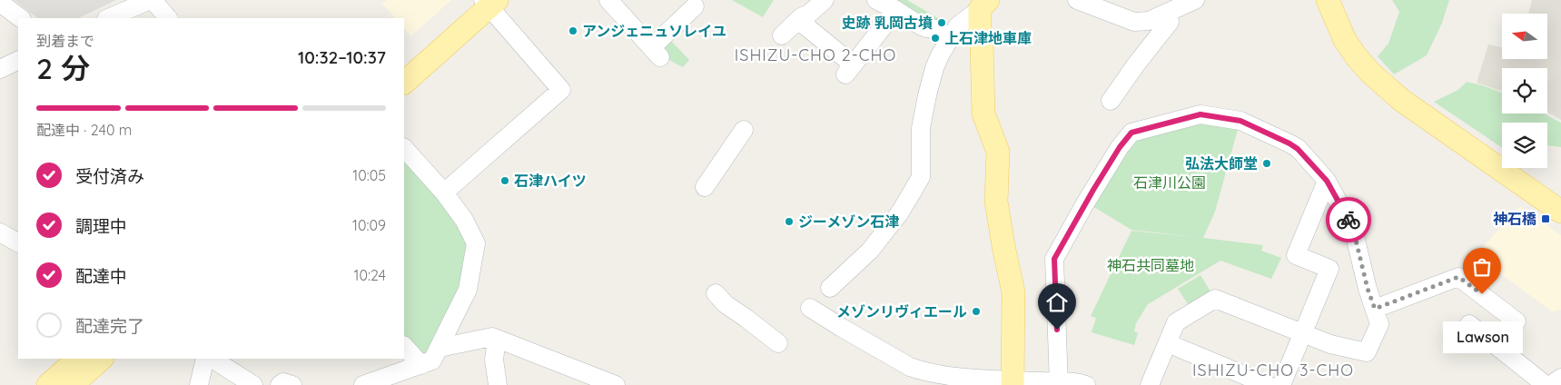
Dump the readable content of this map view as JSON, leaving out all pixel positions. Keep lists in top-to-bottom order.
{
  "districts": ["ISHIZU-CHO 2-CHO", "ISHIZU-CHO 3-CHO"],
  "parks": ["石津川公園", "神石共同墓地"],
  "places": {
    "other": [
      "史跡 乳岡古墳",
      "アンジェニュソレイユ",
      "上石津地車庫",
      "弘法大師堂",
      "石津ハイツ",
      "ジーメゾン石津",
      "Lawson",
      "メゾンリヴィエール"
    ],
    "transit": ["神石橋"]
  },
  "north": "left",
  "page": {
    "heading": ["2 分", "到着まで", "10:32–10:37"],
    "bar": "配達中 · 240 m",
    "list": [
      ["受付済み", "10:05"],
      ["調理中", "10:09"],
      ["配達中", "10:24"],
      "配達完了"
    ],
    "bubble": "Lawson"
  }
}
